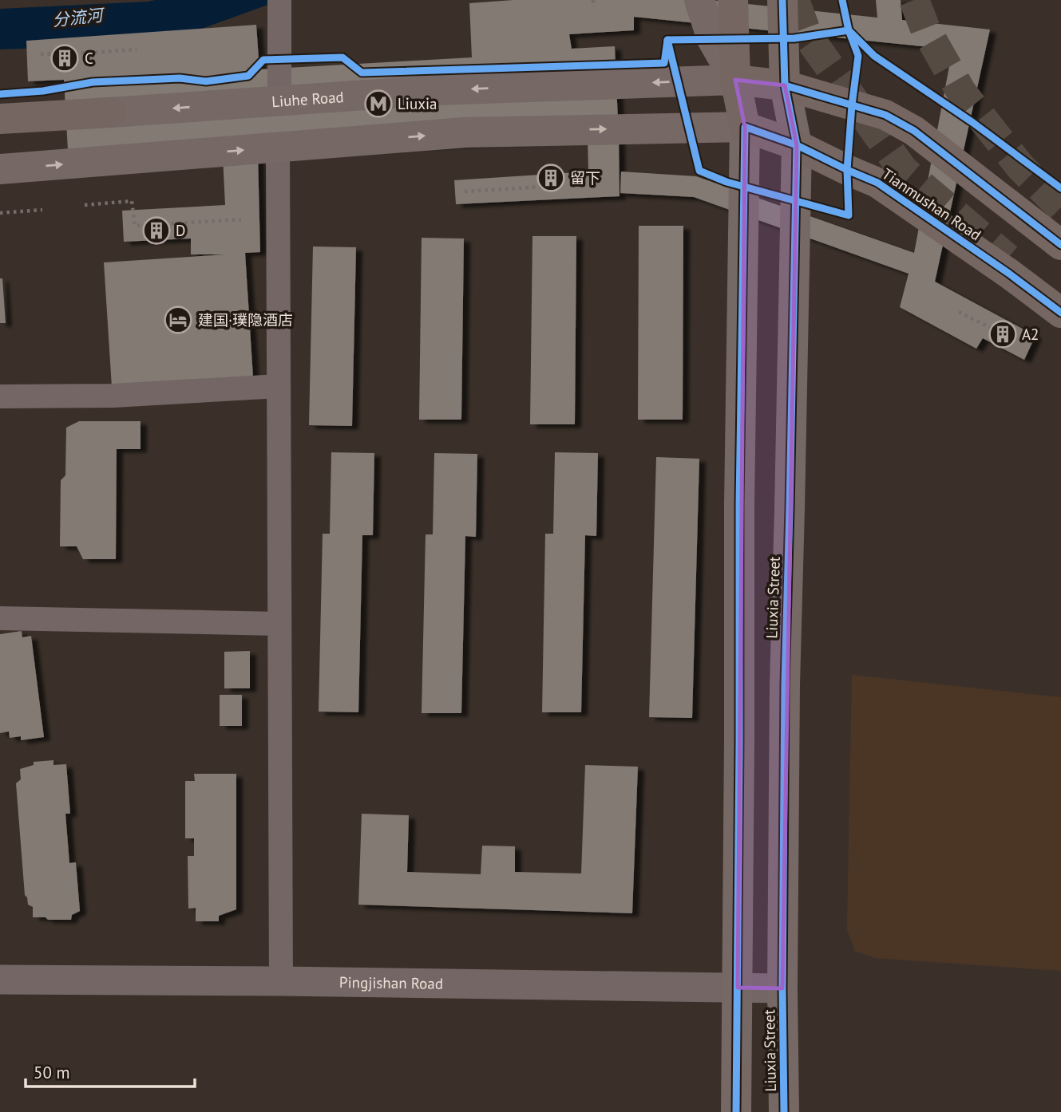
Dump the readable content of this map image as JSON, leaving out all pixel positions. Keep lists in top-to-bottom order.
{
  "streets": {
    "main road": ["Liuhe Road", "Tianmushan Road", "Liuxia Street"],
    "street": ["Pingjishan Road"]
  },
  "crossings": [
    ["Liuhe Road", "Liuxia Street"],
    ["Tianmushan Road", "Liuxia Street"],
    ["Liuxia Street", "Pingjishan Road"]
  ],
  "water": ["分流河"],
  "places": {
    "building": [
      "C",
      "留下",
      "D",
      "A2"
    ],
    "metro station": ["Liuxia"],
    "hotel": ["建国·璞隐酒店"]
  },
  "scale_bar": "50 m"
}
